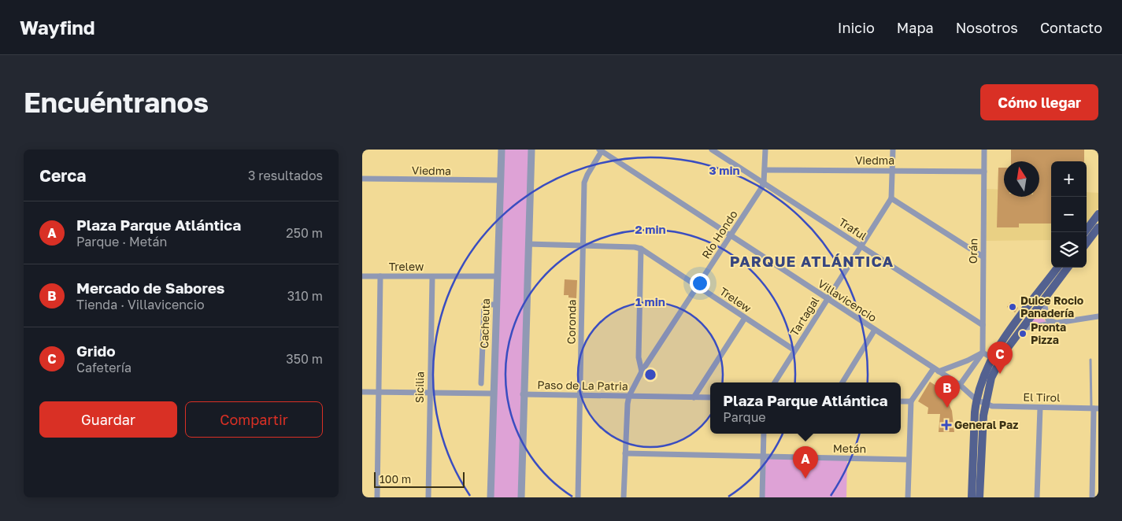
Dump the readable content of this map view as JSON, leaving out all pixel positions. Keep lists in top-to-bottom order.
{
  "streets": {
    "street": [
      "Viedma",
      "Traful",
      "Río Hondo",
      "Orán",
      "Trelew",
      "Villavicencio",
      "Tartagal",
      "Coronda",
      "Cacheuta",
      "Paso de La Patria",
      "Sicilia",
      "El Tirol",
      "Metán"
    ]
  },
  "crossings": [
    ["Viedma", "Orán"],
    ["Viedma", "Cacheuta"],
    ["Traful", "Río Hondo"],
    ["Traful", "Orán"],
    ["Traful", "Tartagal"],
    ["Río Hondo", "Trelew"],
    ["Río Hondo", "Villavicencio"],
    ["Río Hondo", "Paso de La Patria"],
    ["Trelew", "Tartagal"],
    ["Trelew", "Coronda"],
    ["Trelew", "Cacheuta"],
    ["Trelew", "Sicilia"],
    ["Villavicencio", "Tartagal"],
    ["Villavicencio", "Coronda"],
    ["Villavicencio", "El Tirol"],
    ["Coronda", "Paso de La Patria"]
  ],
  "districts": ["PARQUE ATLÁNTICA"],
  "places": {
    "other": ["Duice Rocio Panadería", "Pronta Pizza"],
    "health": ["General Paz"]
  },
  "scale_bar": "100 m",
  "north": "top",
  "page": {
    "header": "Wayfind",
    "nav": [
      "Inicio",
      "Mapa",
      "Nosotros",
      "Contacto"
    ],
    "buttons": [
      "Cómo llegar",
      ["Guardar", "Compartir"]
    ],
    "title": "Encuéntranos",
    "heading": ["Cerca", "3 resultados"],
    "map_buttons": ["+", "−"],
    "list": [
      {
        "mark": "A",
        "name": "Plaza Parque Atlántica",
        "note": "Parque · Metán",
        "value": "250 m"
      },
      {
        "mark": "B",
        "name": "Mercado de Sabores",
        "note": "Tienda · Villavicencio",
        "value": "310 m"
      },
      {
        "mark": "C",
        "name": "Grido",
        "note": "Cafetería",
        "value": "350 m"
      }
    ],
    "pins": ["C", "B", "A"],
    "popup": ["Plaza Parque Atlántica", "Parque"],
    "scale": "100 m"
  },
  "rings": ["3 min", "2 min", "1 min"]
}
